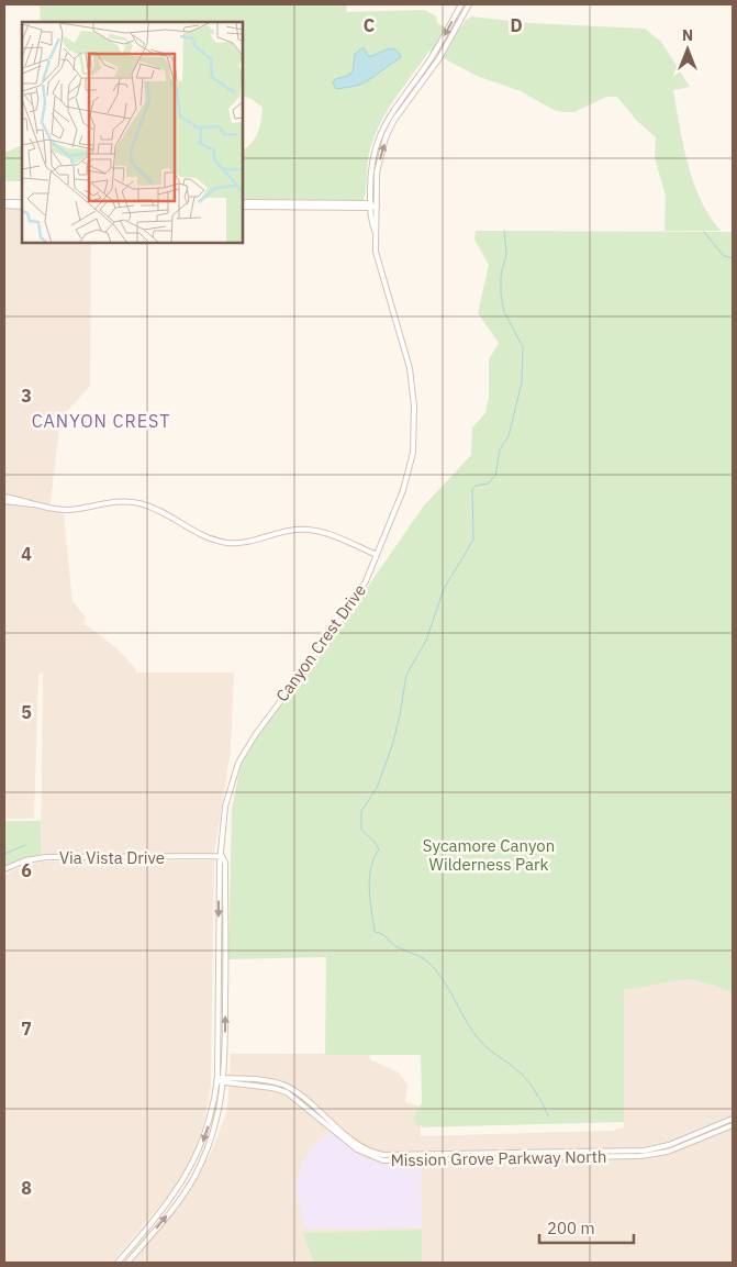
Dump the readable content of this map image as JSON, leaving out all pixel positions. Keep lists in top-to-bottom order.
{
  "streets": {
    "main road": ["Canyon Crest Drive", "Via Vista Drive", "Mission Grove Parkway North"]
  },
  "crossings": [
    ["Canyon Crest Drive", "Via Vista Drive"],
    ["Canyon Crest Drive", "Mission Grove Parkway North"]
  ],
  "districts": ["CANYON CREST"],
  "parks": ["Sycamore Canyon Wilderness Park"],
  "scale_bar": "200 m",
  "north": "top",
  "grid": {
    "columns": ["C", "D"],
    "rows": [
      "3",
      "4",
      "5",
      "6",
      "7",
      "8"
    ]
  }
}
